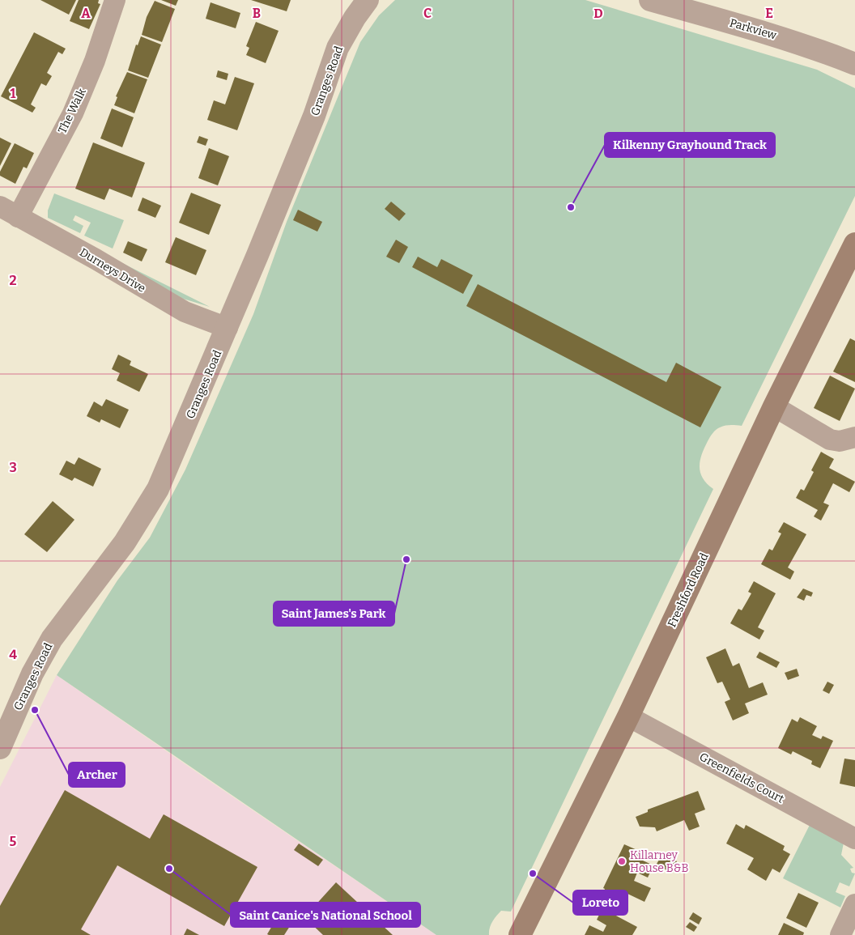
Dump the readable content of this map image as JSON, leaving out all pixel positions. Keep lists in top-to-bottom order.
{
  "streets": {
    "main road": ["Freshford Road"],
    "street": [
      "Parkview",
      "Granges Road",
      "The Walk",
      "Durneys Drive",
      "Greenfields Court"
    ]
  },
  "crossings": [
    ["Granges Road", "Durneys Drive"],
    ["The Walk", "Durneys Drive"],
    ["Freshford Road", "Greenfields Court"]
  ],
  "places": [
    "Kilkenny Grayhound Track",
    "Saint James's Park",
    "Archer",
    "Killarney House B&B",
    "Saint Canice's National School",
    "Loreto"
  ],
  "grid": {
    "columns": [
      "A",
      "B",
      "C",
      "D",
      "E"
    ],
    "rows": [
      "1",
      "2",
      "3",
      "4",
      "5"
    ]
  }
}
